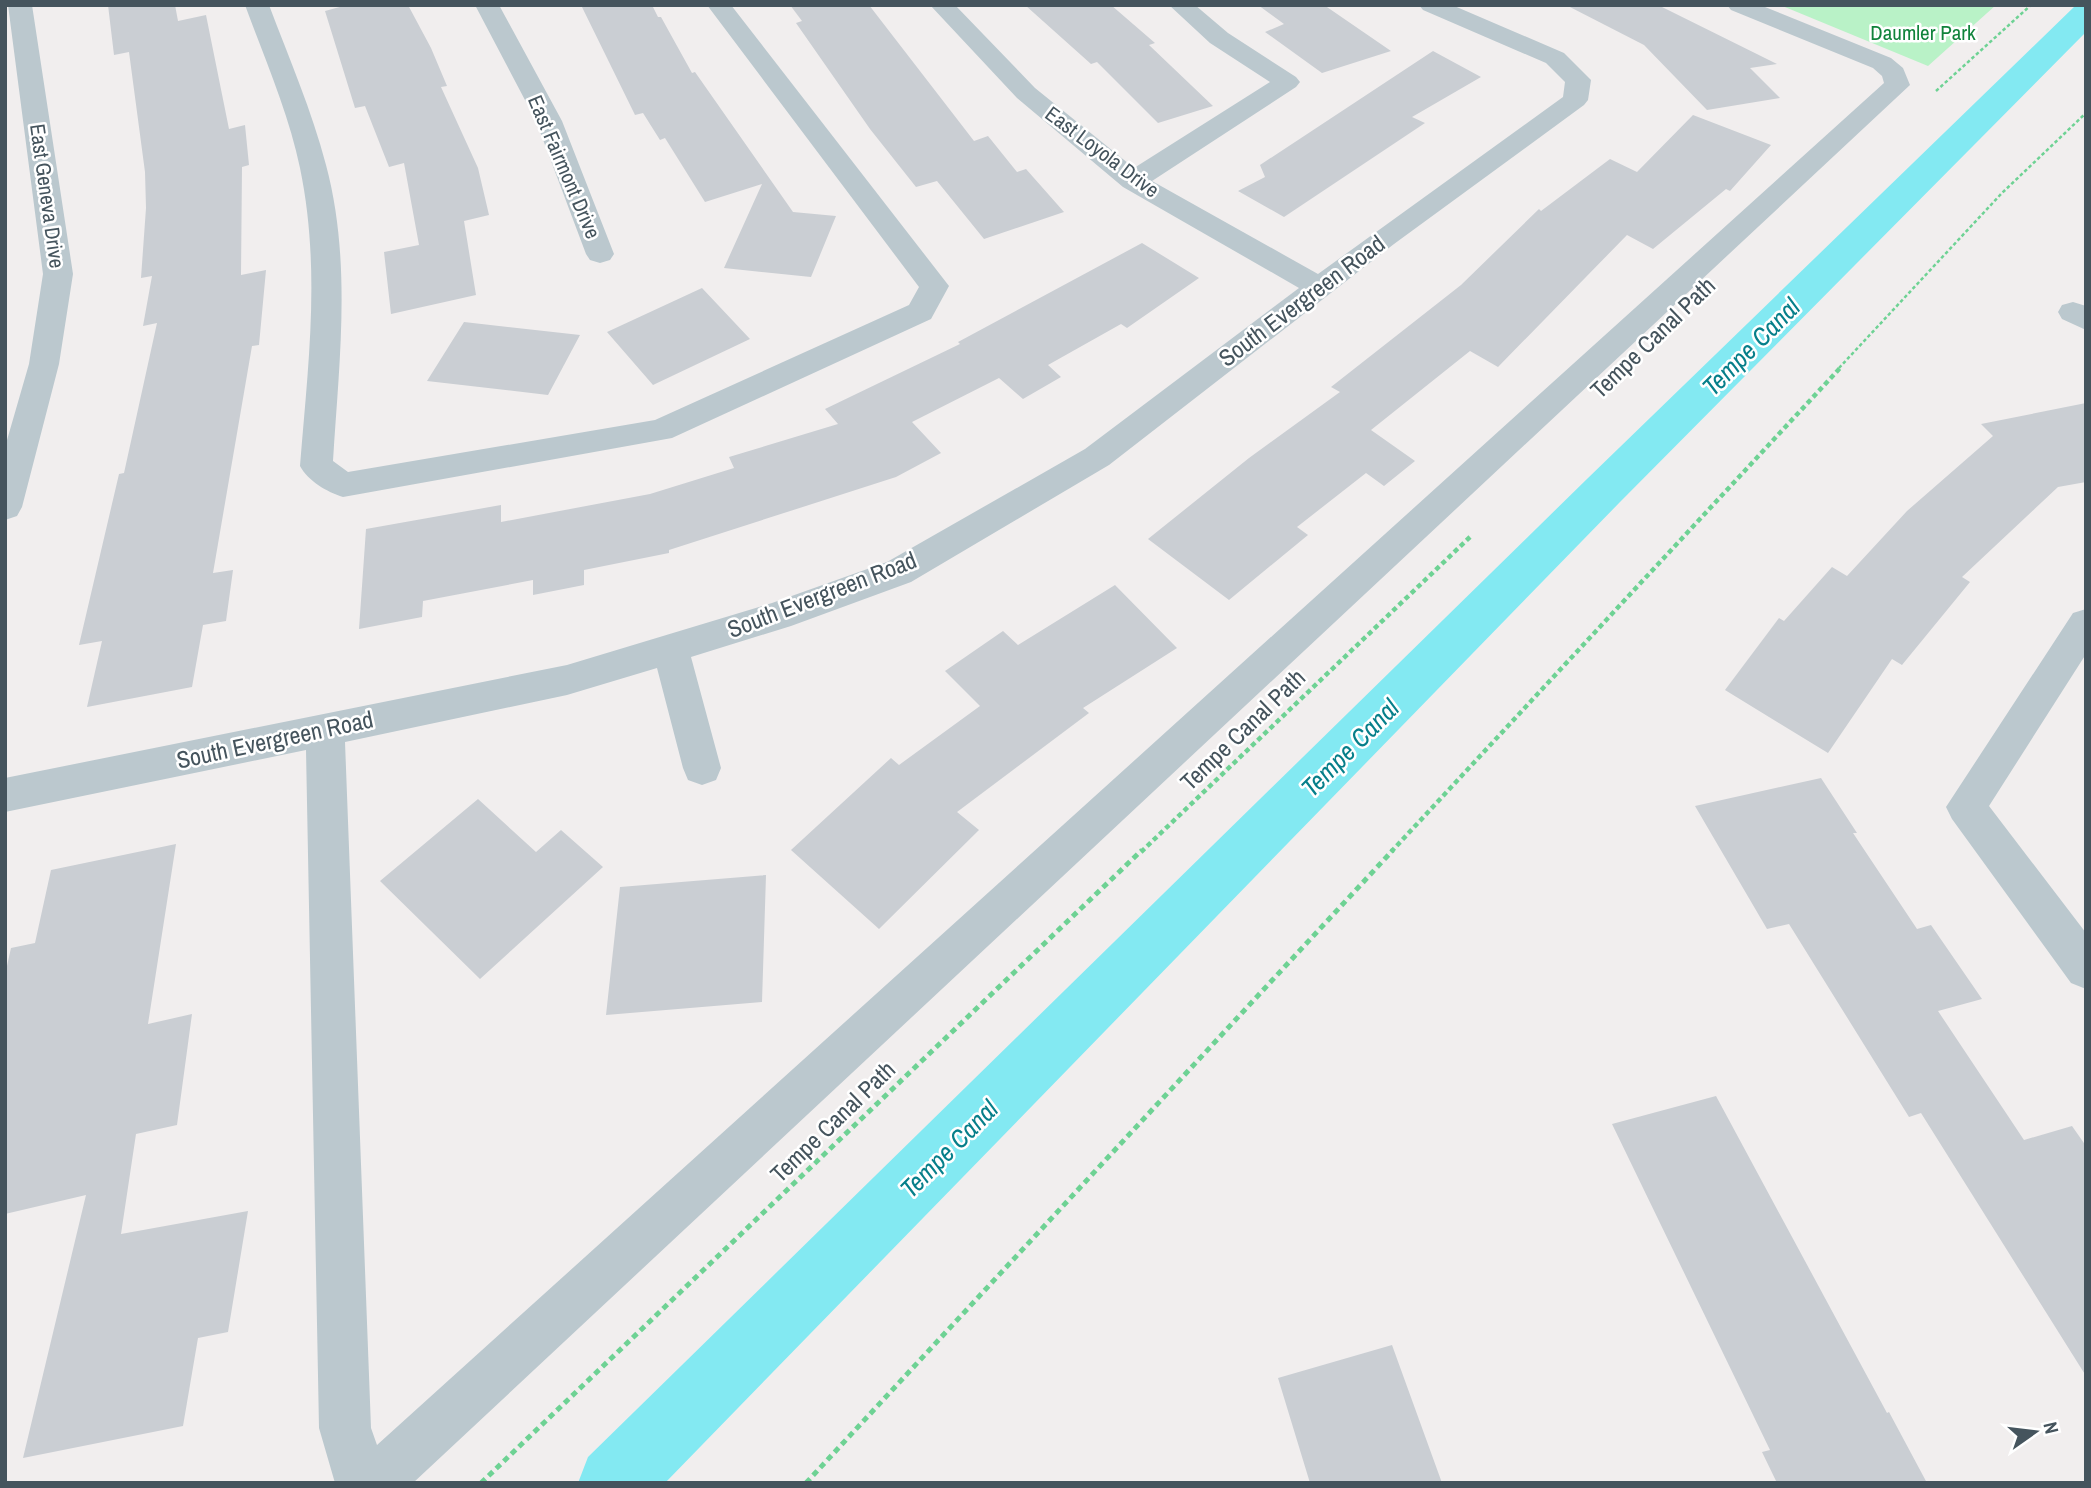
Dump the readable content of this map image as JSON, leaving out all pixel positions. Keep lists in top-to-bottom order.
{
  "streets": {
    "street": [
      "East Loyola Drive",
      "East Fairmont Drive",
      "East Geneva Drive",
      "South Evergreen Road"
    ],
    "path": ["Tempe Canal Path"]
  },
  "crossings": [
    ["East Loyola Drive", "South Evergreen Road"]
  ],
  "water": ["Tempe Canal"],
  "parks": ["Daumler Park"],
  "north": "right"
}
